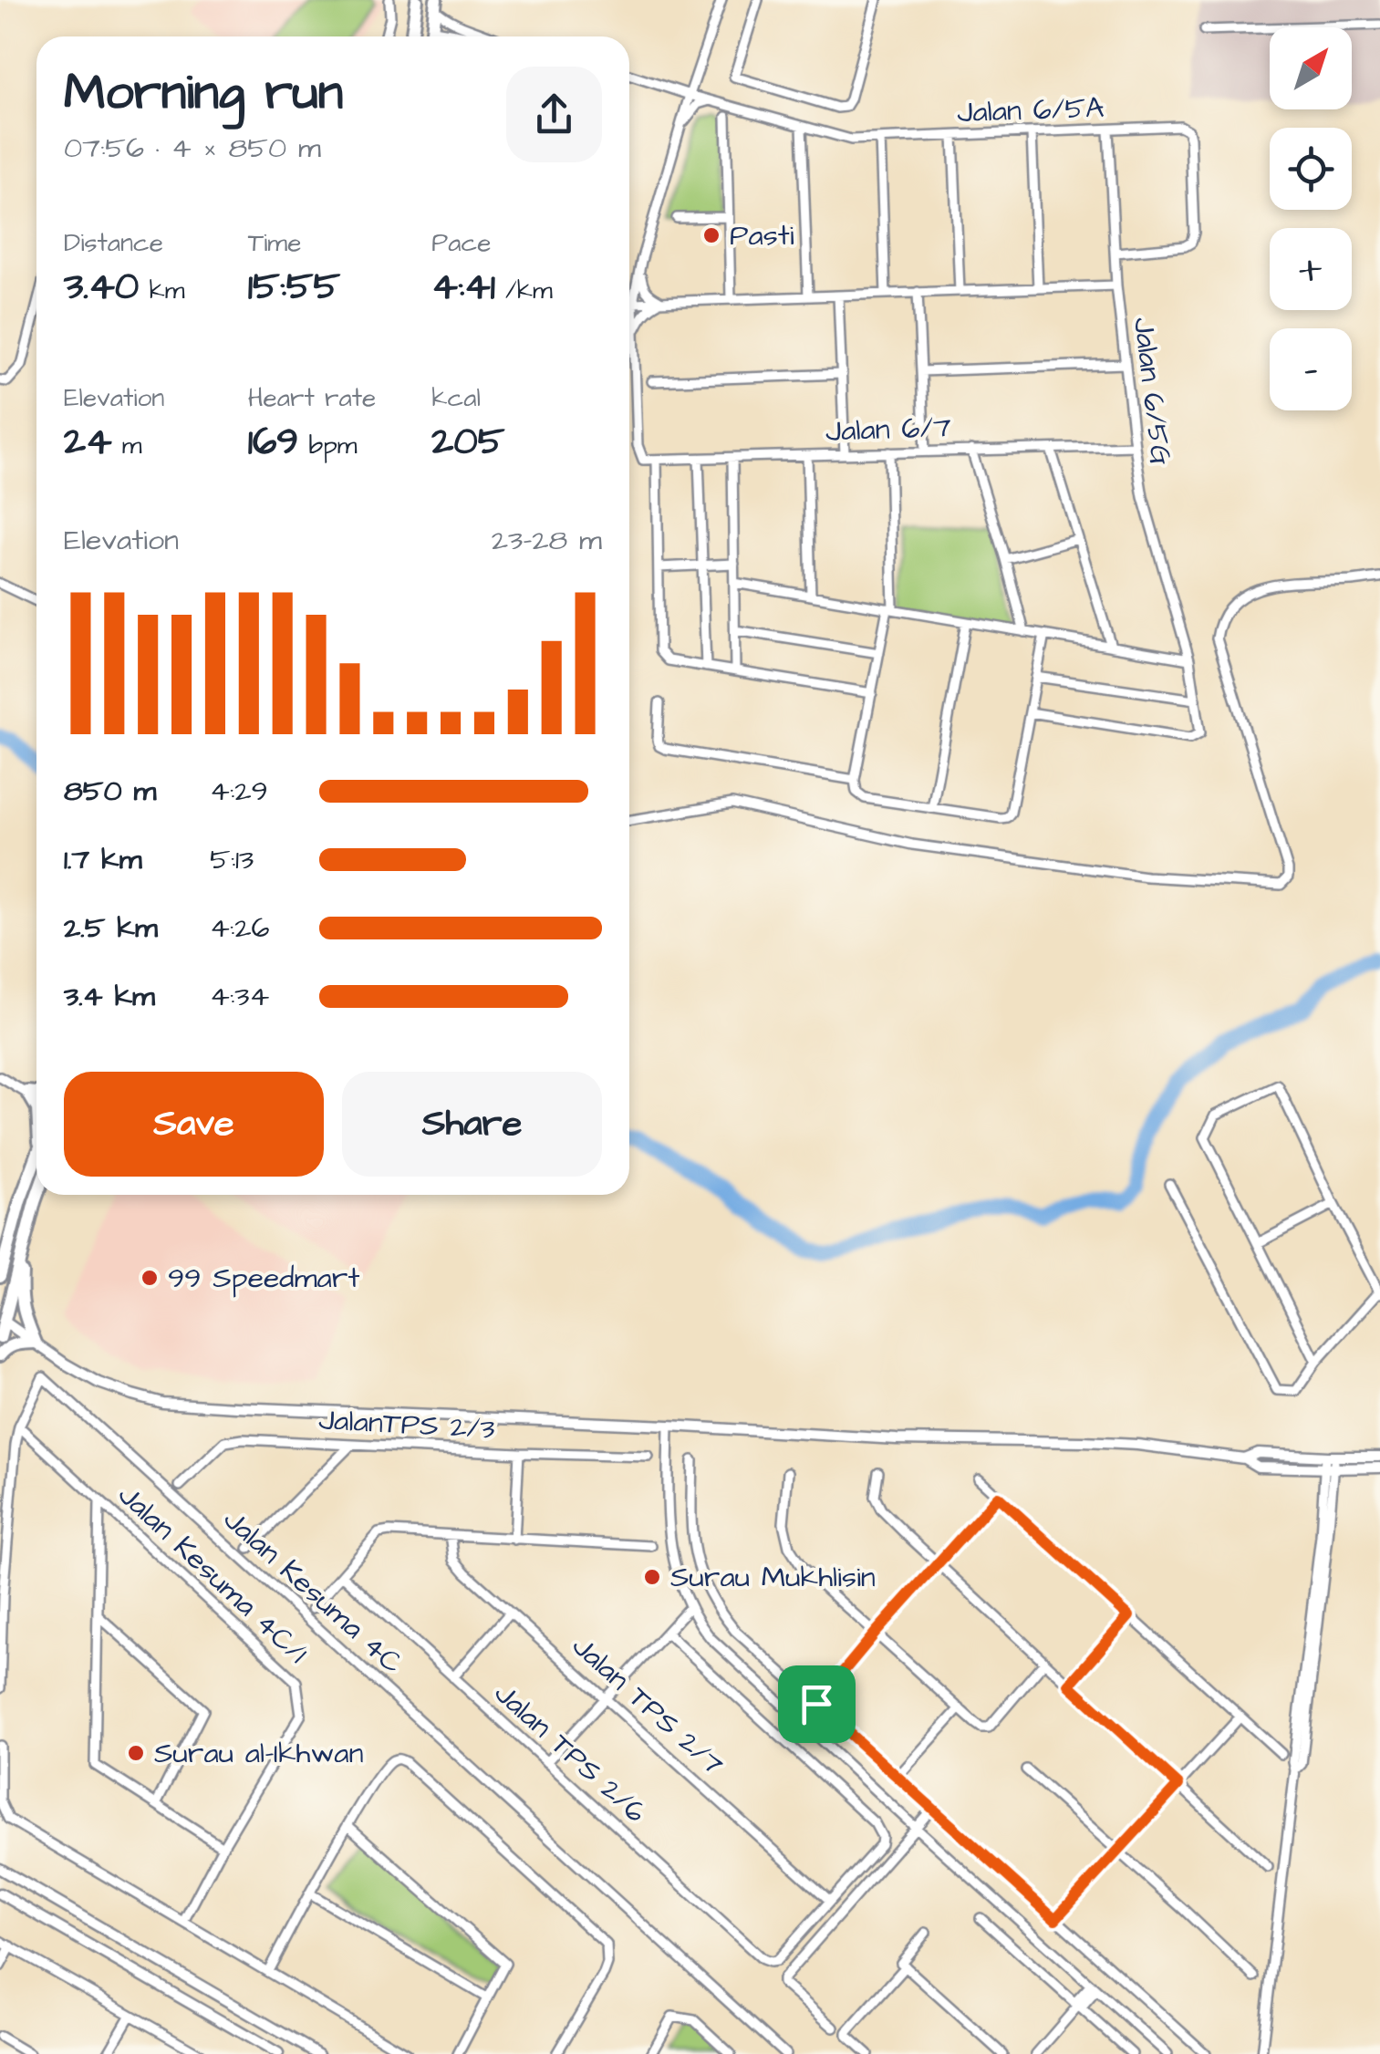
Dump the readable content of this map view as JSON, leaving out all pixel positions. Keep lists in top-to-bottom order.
{
  "streets": {
    "street": [
      "Jalan 6/5A",
      "Jalan 6/5G",
      "Jalan 6/7",
      "JalanTPS 2/3",
      "Jalan Kesuma 4C/1",
      "Jalan Kesuma 4C",
      "Jalan TPS 2/7",
      "Jalan TPS 2/6"
    ]
  },
  "crossings": [
    ["Jalan 6/5G", "Jalan 6/7"],
    ["Jalan Kesuma 4C/1", "Jalan Kesuma 4C"],
    ["Jalan TPS 2/7", "Jalan TPS 2/6"]
  ],
  "places": [
    "Pasti",
    "99 Speedmart",
    "Surau Mukhlisin",
    "Surau al-Ikhwan"
  ],
  "north": "top right",
  "page": {
    "map_buttons": ["+", "−"],
    "heading": ["Morning run", "07:56 · 4 × 850 m"],
    "stats": [
      ["Distance", "3.40 km"],
      ["Time", "15:55"],
      ["Pace", "4:41 /km"],
      ["Elevation", "24 m"],
      ["Heart rate", "169 bpm"],
      ["kcal", "205"]
    ],
    "chart": ["Elevation", "23–28 m"],
    "list": [
      {
        "name": "850 m",
        "note": "4:29"
      },
      {
        "name": "1.7 km",
        "note": "5:13"
      },
      {
        "name": "2.5 km",
        "note": "4:26"
      },
      {
        "name": "3.4 km",
        "note": "4:34"
      }
    ],
    "buttons": ["Save", "Share"]
  }
}
